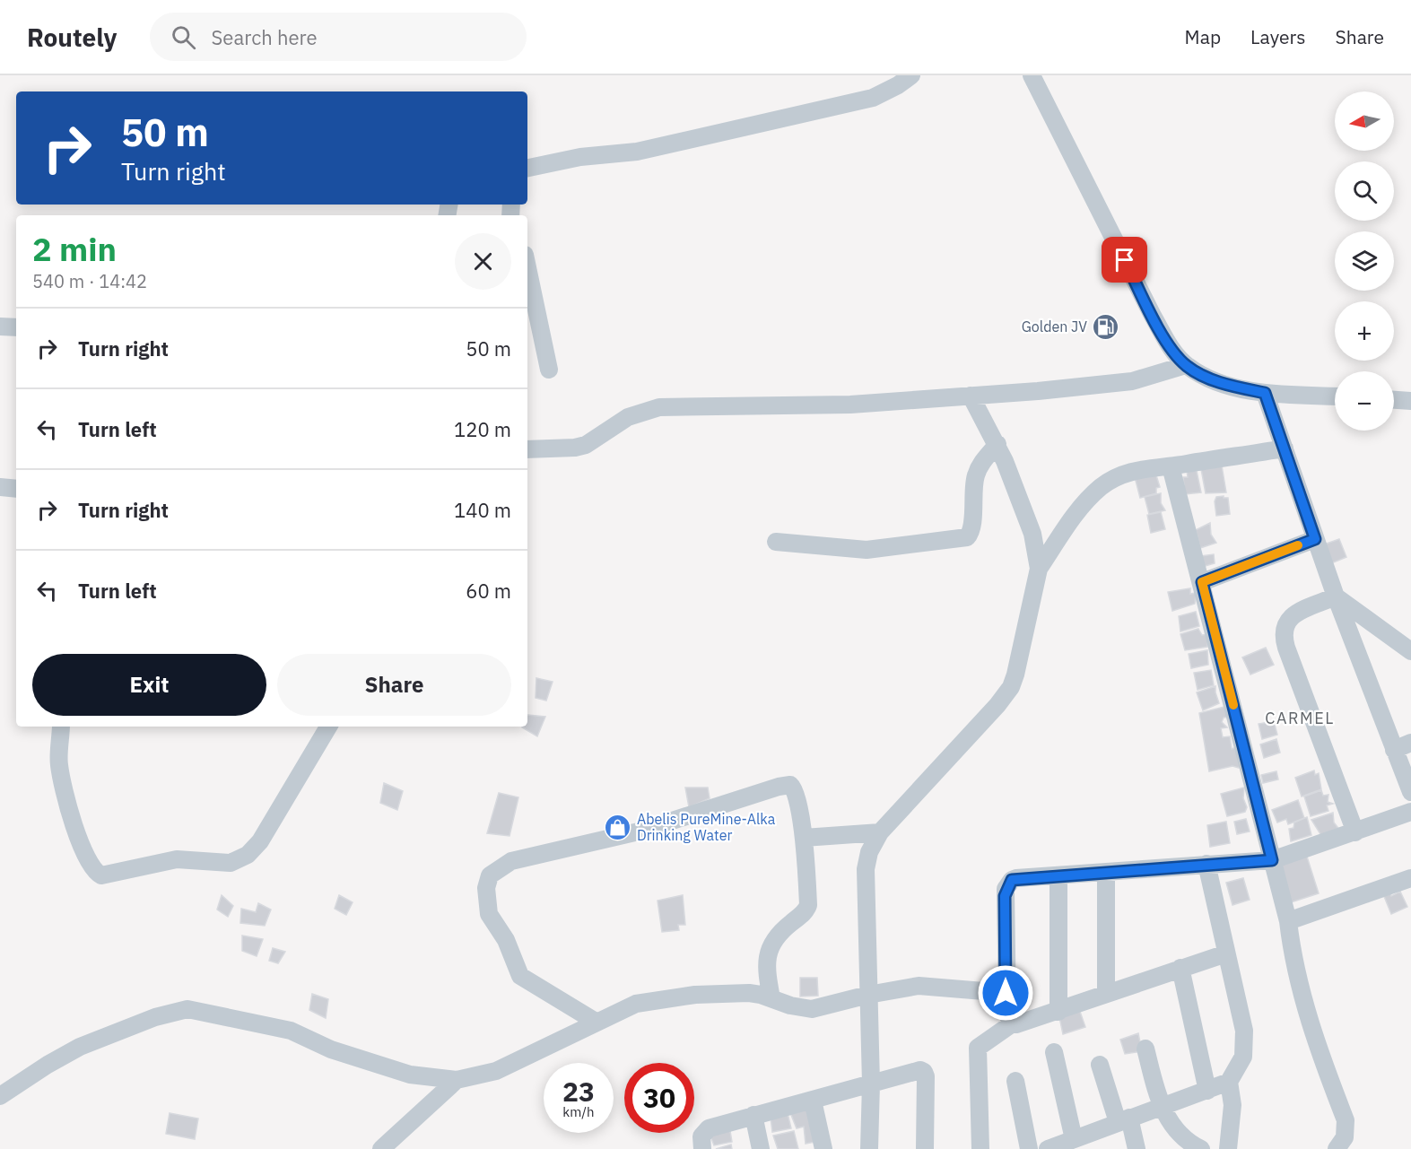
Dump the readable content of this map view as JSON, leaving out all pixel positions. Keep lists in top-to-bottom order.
{
  "districts": ["CARMEL"],
  "places": {
    "fuel station": ["Golden JV"],
    "shop": ["Abelis PureMine-Alka Drinking Water"]
  },
  "north": "left",
  "page": {
    "header": "Routely",
    "search": "Search here",
    "nav": ["Map", "Layers", "Share"],
    "map_buttons": ["+", "−"],
    "turn": ["50 m", "Turn right"],
    "heading": ["2 min", "540 m · 14:42"],
    "list": [
      {
        "name": "Turn right",
        "value": "50 m"
      },
      {
        "name": "Turn left",
        "value": "120 m"
      },
      {
        "name": "Turn right",
        "value": "140 m"
      },
      {
        "name": "Turn left",
        "value": "60 m"
      }
    ],
    "buttons": ["Exit", "Share"],
    "speed": "23 km/h",
    "limit": "30"
  }
}
